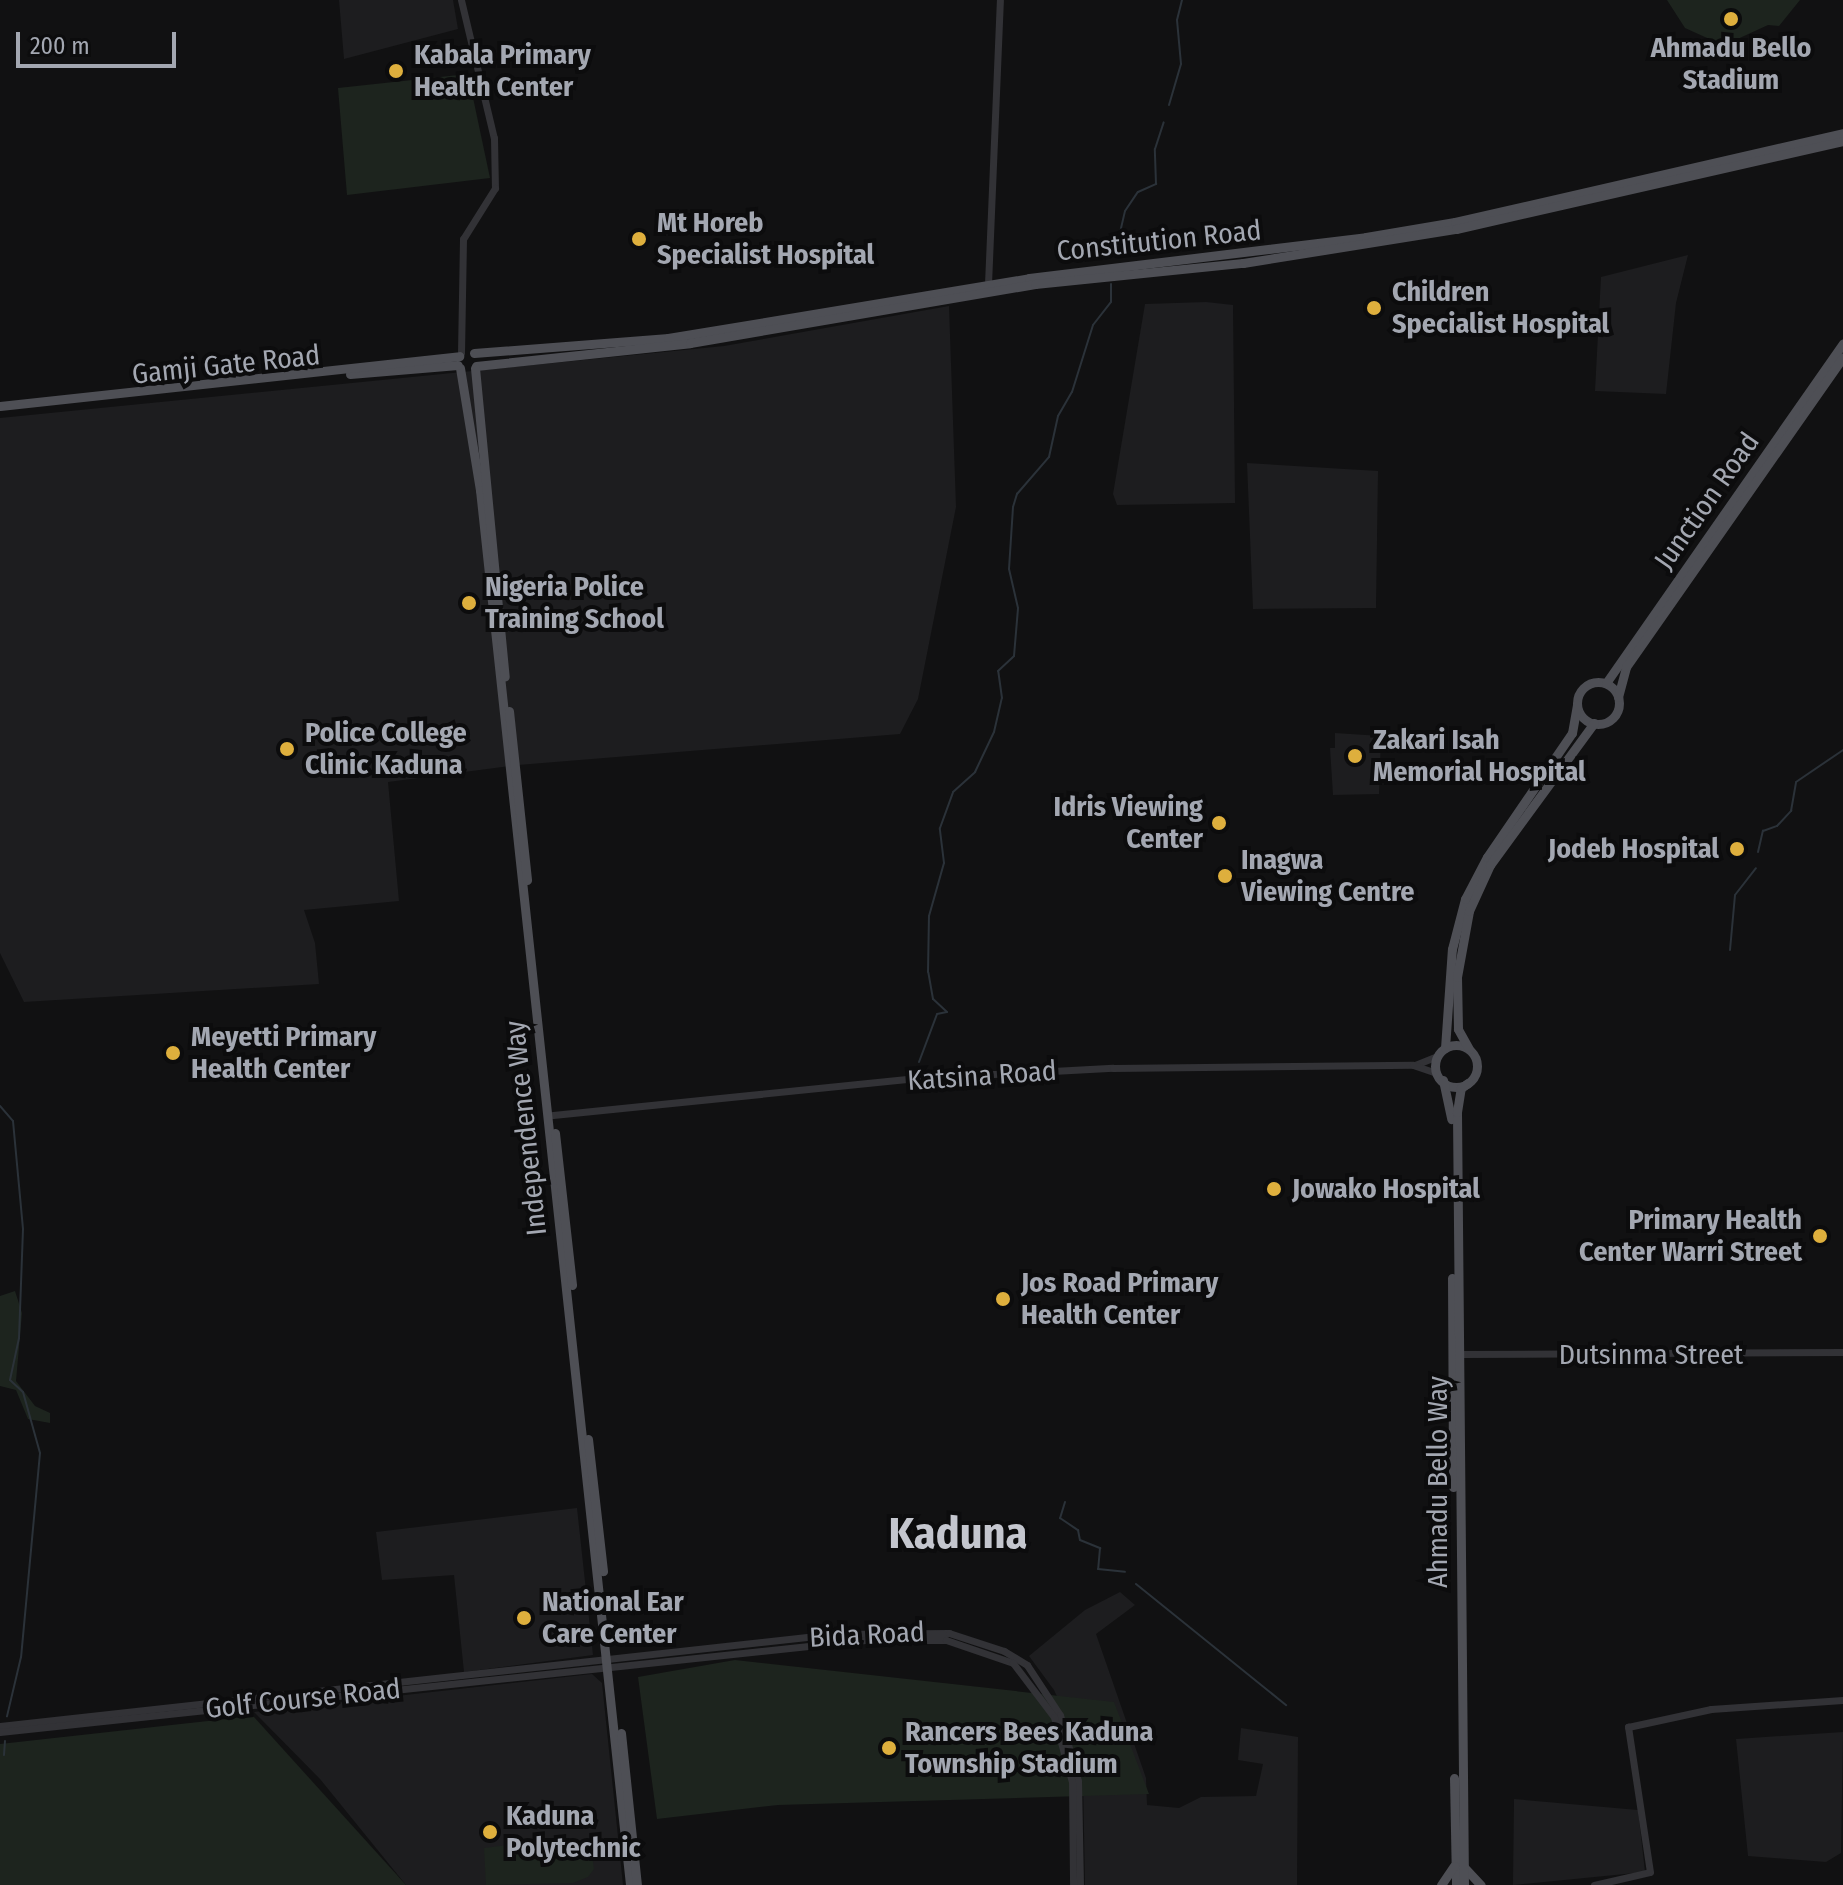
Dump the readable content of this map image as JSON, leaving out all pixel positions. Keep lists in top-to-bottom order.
{
  "streets": {
    "main road": [
      "Constitution Road",
      "Gamji Gate Road",
      "Junction Road",
      "Independence Way",
      "Ahmadu Bello Way"
    ],
    "street": [
      "Katsina Road",
      "Dutsinma Street",
      "Bida Road",
      "Golf Course Road"
    ]
  },
  "crossings": [
    ["Constitution Road", "Gamji Gate Road"],
    ["Constitution Road", "Independence Way"],
    ["Gamji Gate Road", "Independence Way"],
    ["Katsina Road", "Independence Way"],
    ["Katsina Road", "Ahmadu Bello Way"],
    ["Independence Way", "Bida Road"],
    ["Independence Way", "Golf Course Road"],
    ["Dutsinma Street", "Ahmadu Bello Way"],
    ["Bida Road", "Golf Course Road"]
  ],
  "districts": ["Kaduna"],
  "places": [
    "Ahmadu Bello Stadium",
    "Kabala Primary Health Center",
    "Mt Horeb Specialist Hospital",
    "Children Specialist Hospital",
    "Nigeria Police Training School",
    "Police College Clinic Kaduna",
    "Zakari Isah Memorial Hospital",
    "Idris Viewing Center",
    "Jodeb Hospital",
    "Inagwa Viewing Centre",
    "Meyetti Primary Health Center",
    "Jowako Hospital",
    "Primary Health Center Warri Street",
    "Jos Road Primary Health Center",
    "National Ear Care Center",
    "Rancers Bees Kaduna Township Stadium",
    "Kaduna Polytechnic"
  ],
  "scale_bar": "200 m"
}
